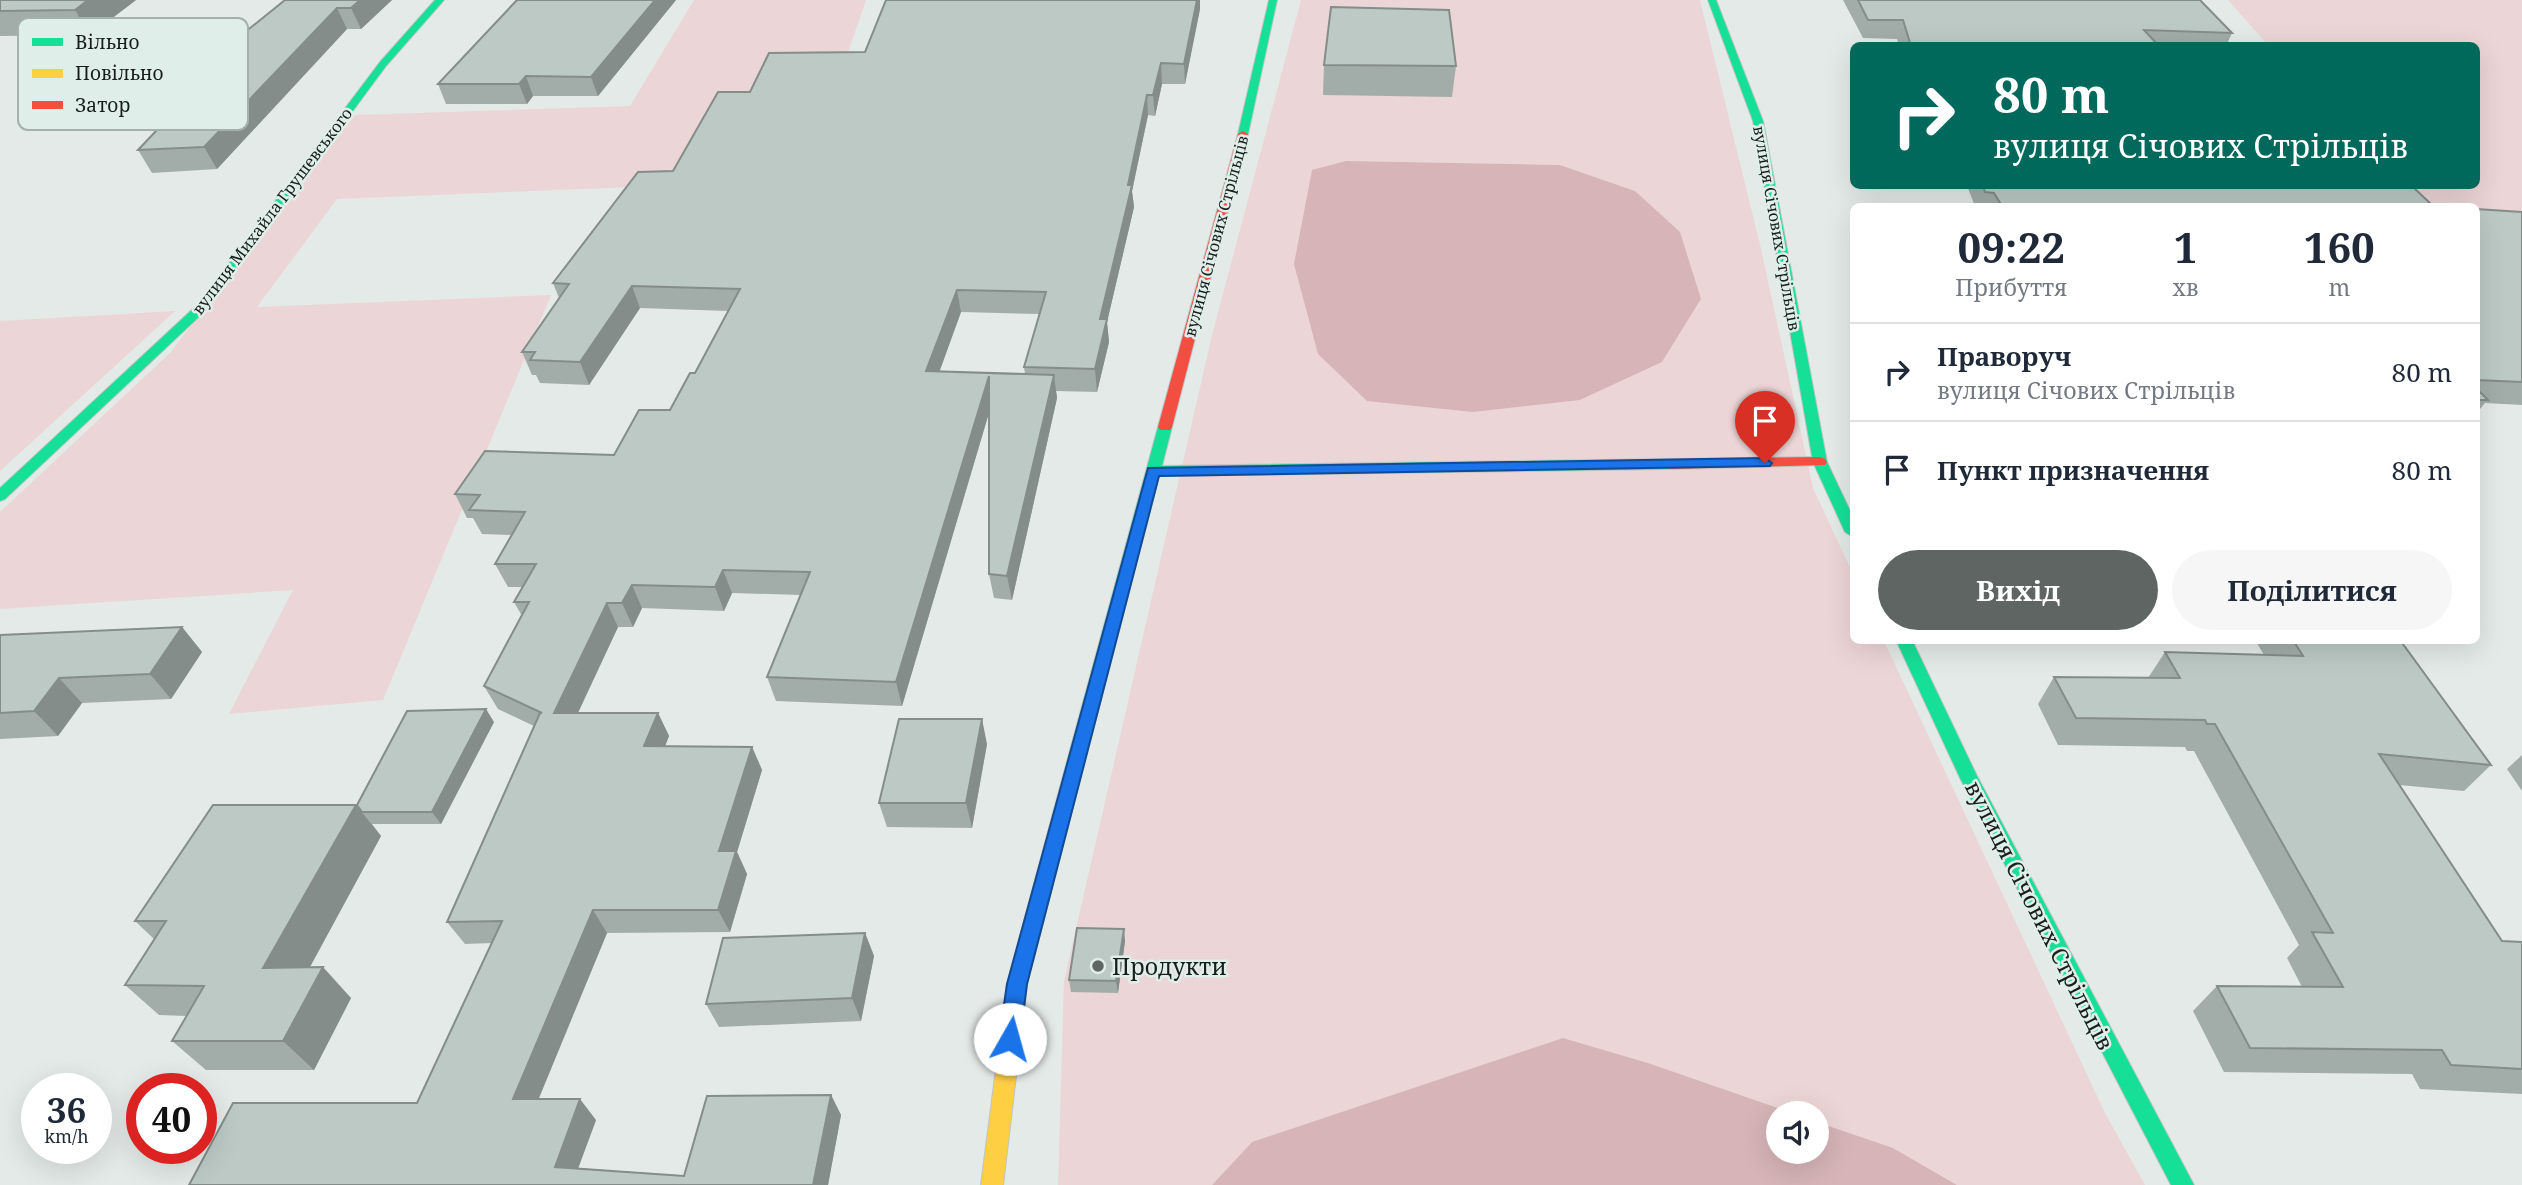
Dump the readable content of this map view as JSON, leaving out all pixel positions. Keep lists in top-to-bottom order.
{
  "streets": {
    "street": ["вулиця Михайла Грушевського", "вулиця Січових Стрільців"]
  },
  "places": ["Продукти"],
  "legend": ["Вільно", "Повільно", "Затор"],
  "page": {
    "turn": ["80 m", "вулиця Січових Стрільців"],
    "eta": [
      "09:22",
      "Прибуття",
      "1",
      "хв",
      "160",
      "m"
    ],
    "list": [
      {
        "name": "Праворуч",
        "note": "вулиця Січових Стрільців",
        "value": "80 m"
      },
      {
        "name": "Пункт призначення",
        "value": "80 m"
      }
    ],
    "buttons": ["Вихід", "Поділитися"],
    "speed": "36 km/h",
    "limit": "40"
  }
}
